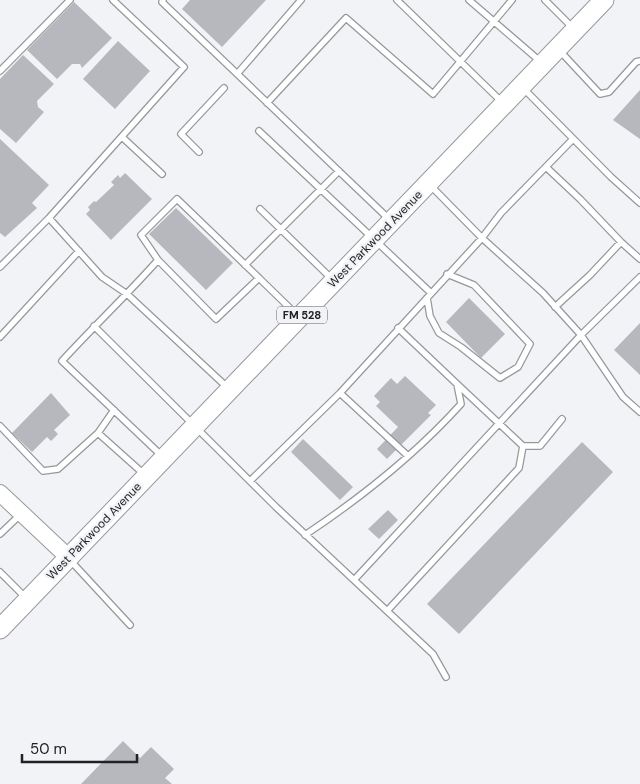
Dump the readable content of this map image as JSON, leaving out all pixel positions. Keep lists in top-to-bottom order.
{
  "streets": {
    "main road": ["West Parkwood Avenue", "FM 528"]
  },
  "scale_bar": "50 m"
}
